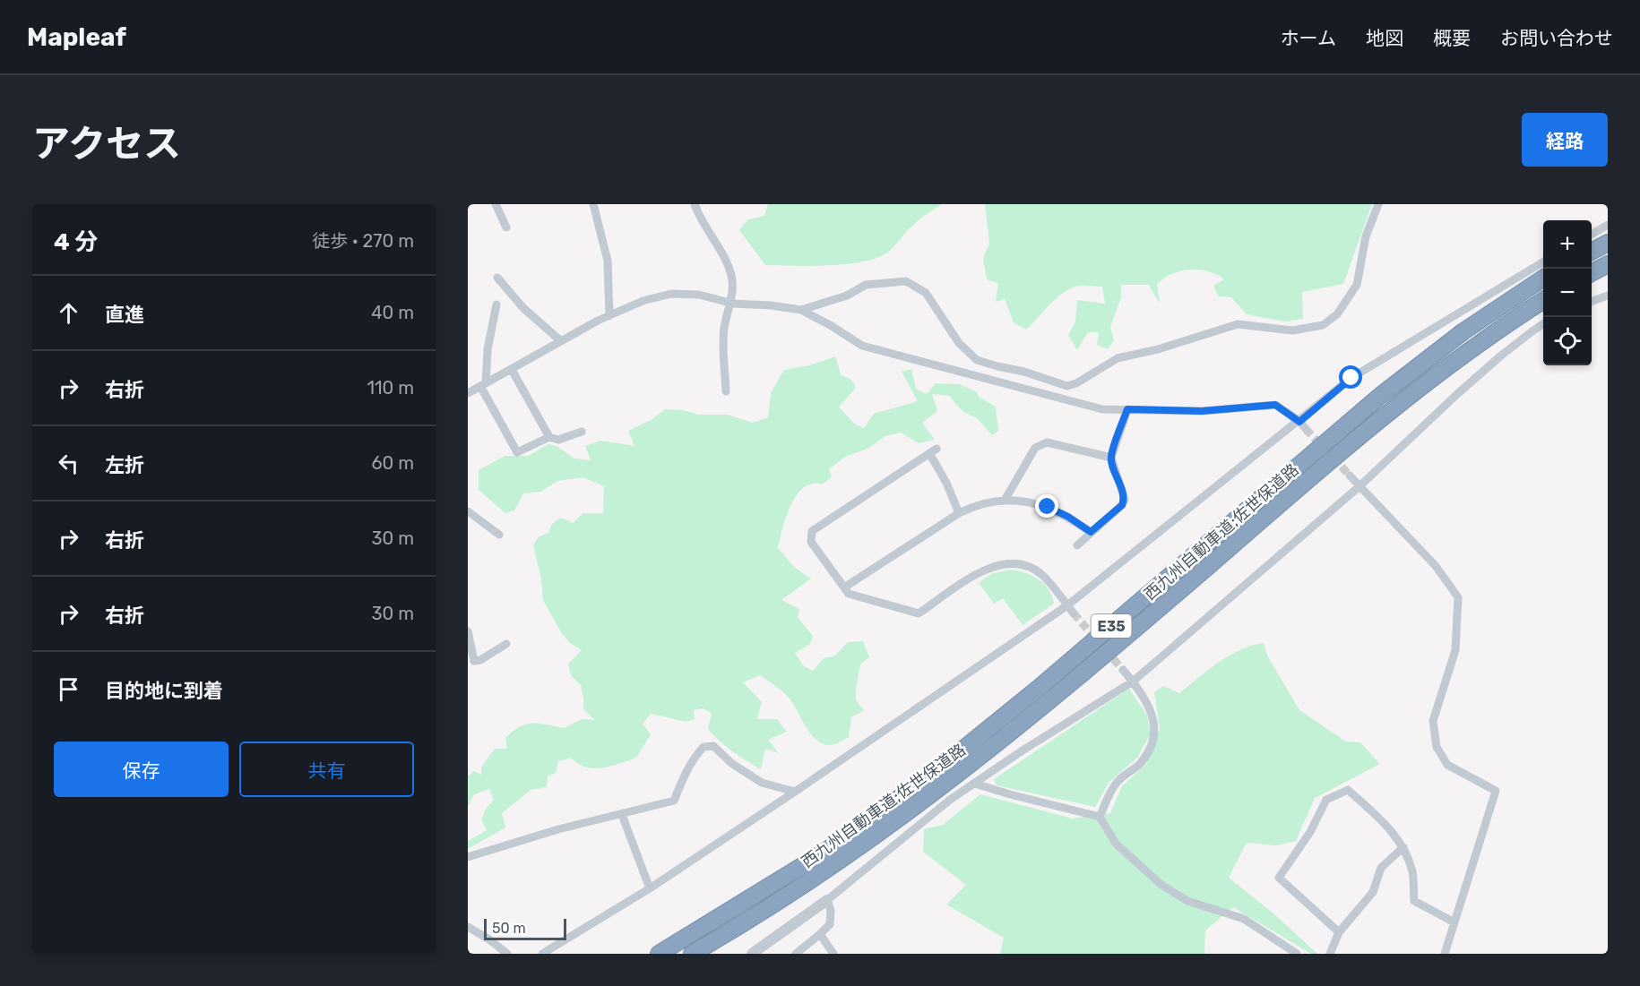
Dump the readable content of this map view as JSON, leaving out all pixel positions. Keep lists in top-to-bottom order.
{
  "streets": {
    "highway": ["西九州自動車道;佐世保道路", "E35"]
  },
  "scale_bar": "50 m",
  "page": {
    "header": "Mapleaf",
    "nav": [
      "ホーム",
      "地図",
      "概要",
      "お問い合わせ"
    ],
    "title": "アクセス",
    "buttons": [
      "経路",
      ["保存", "共有"]
    ],
    "heading": ["4 分", "徒歩 · 270 m"],
    "map_buttons": ["+", "−"],
    "list": [
      ["直進", "40 m"],
      ["右折", "110 m"],
      ["左折", "60 m"],
      ["右折", "30 m"],
      ["右折", "30 m"],
      "目的地に到着"
    ],
    "scale": "50 m"
  }
}
